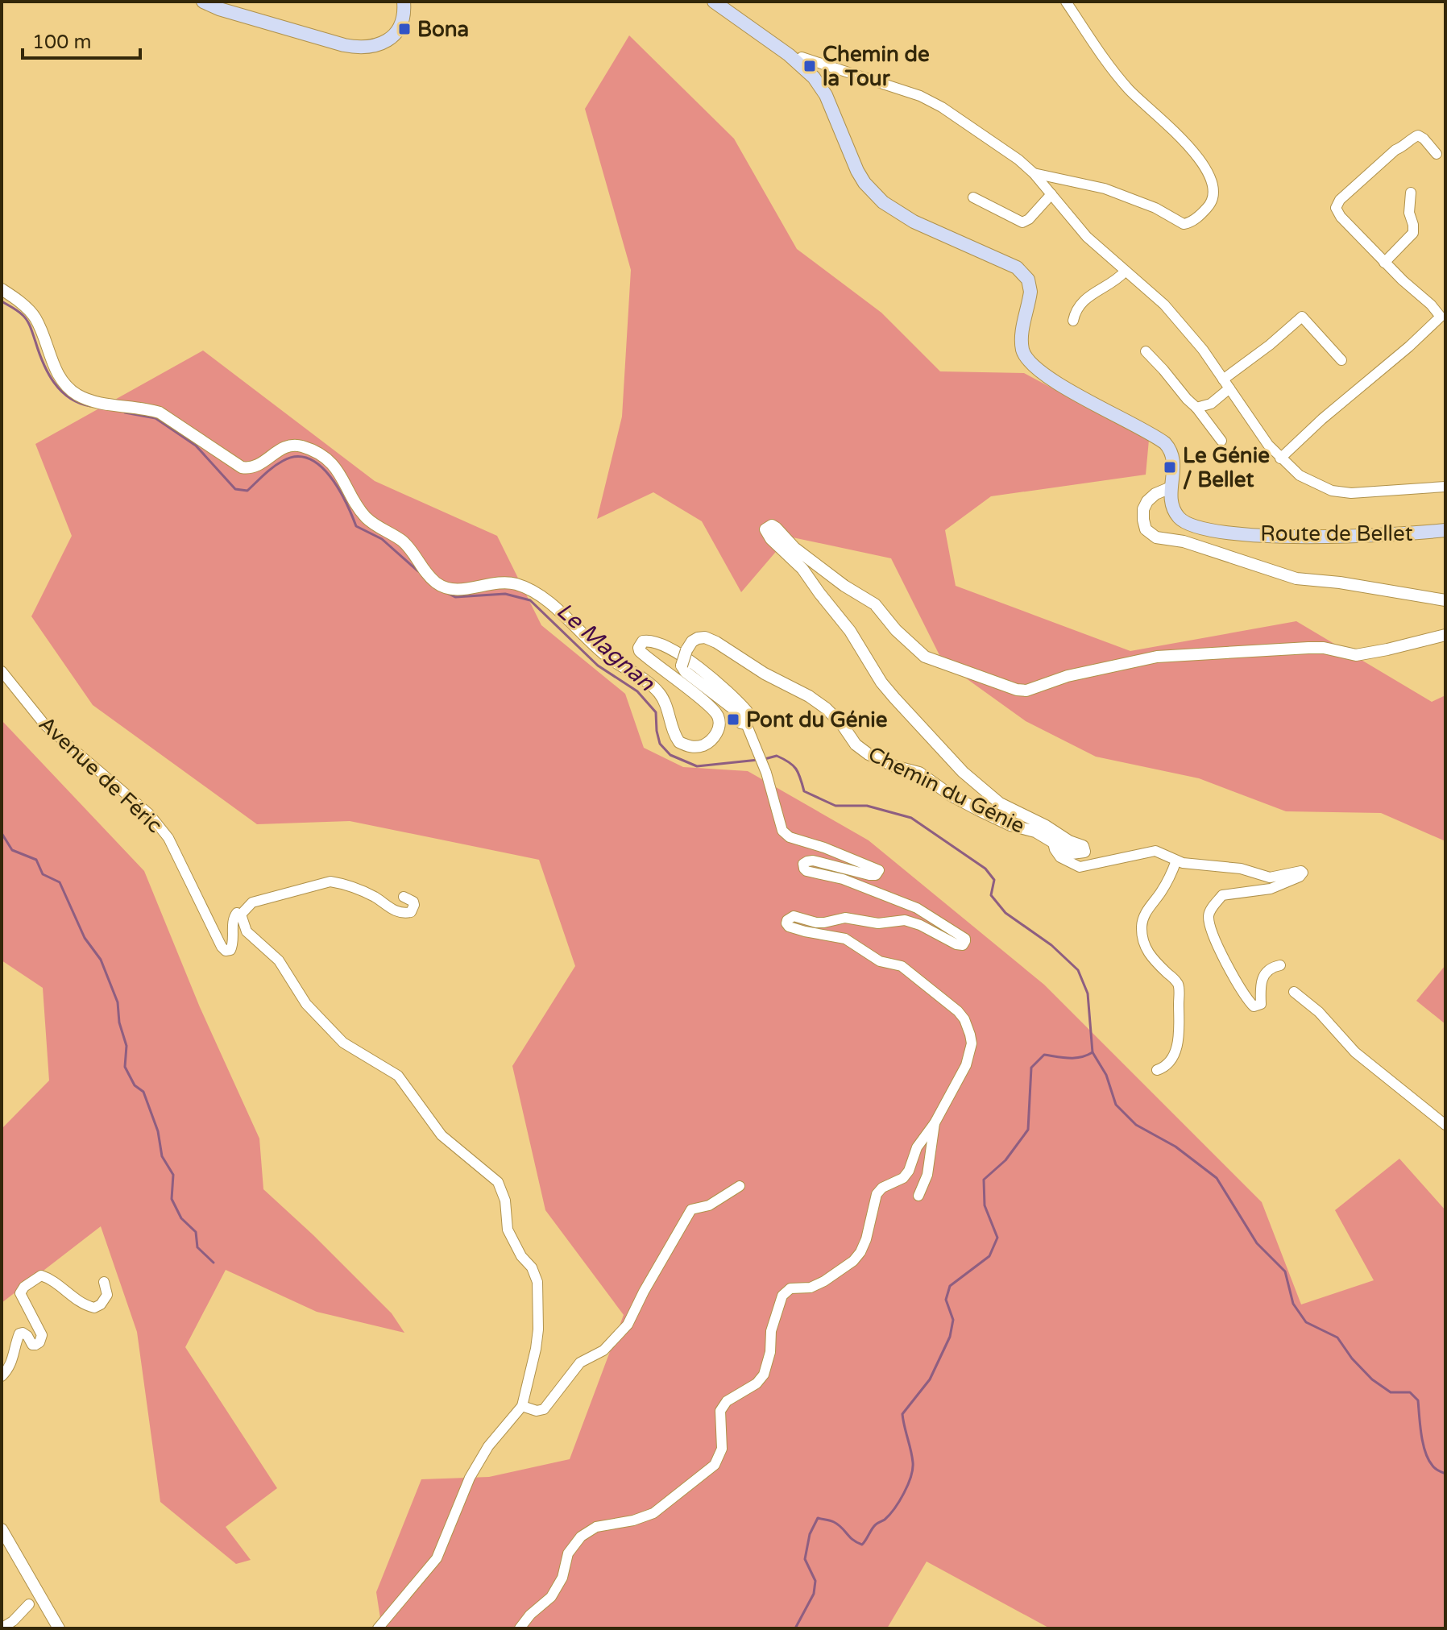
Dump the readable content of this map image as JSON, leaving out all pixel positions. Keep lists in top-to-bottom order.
{
  "streets": {
    "main road": ["Route de Bellet"],
    "street": ["Avenue de Féric", "Chemin du Génie"]
  },
  "water": ["Le Magnan"],
  "places": {
    "transit": [
      "Bona",
      "Chemin de la Tour",
      "Le Génie / Bellet",
      "Pont du Génie"
    ]
  },
  "scale_bar": "100 m"
}
